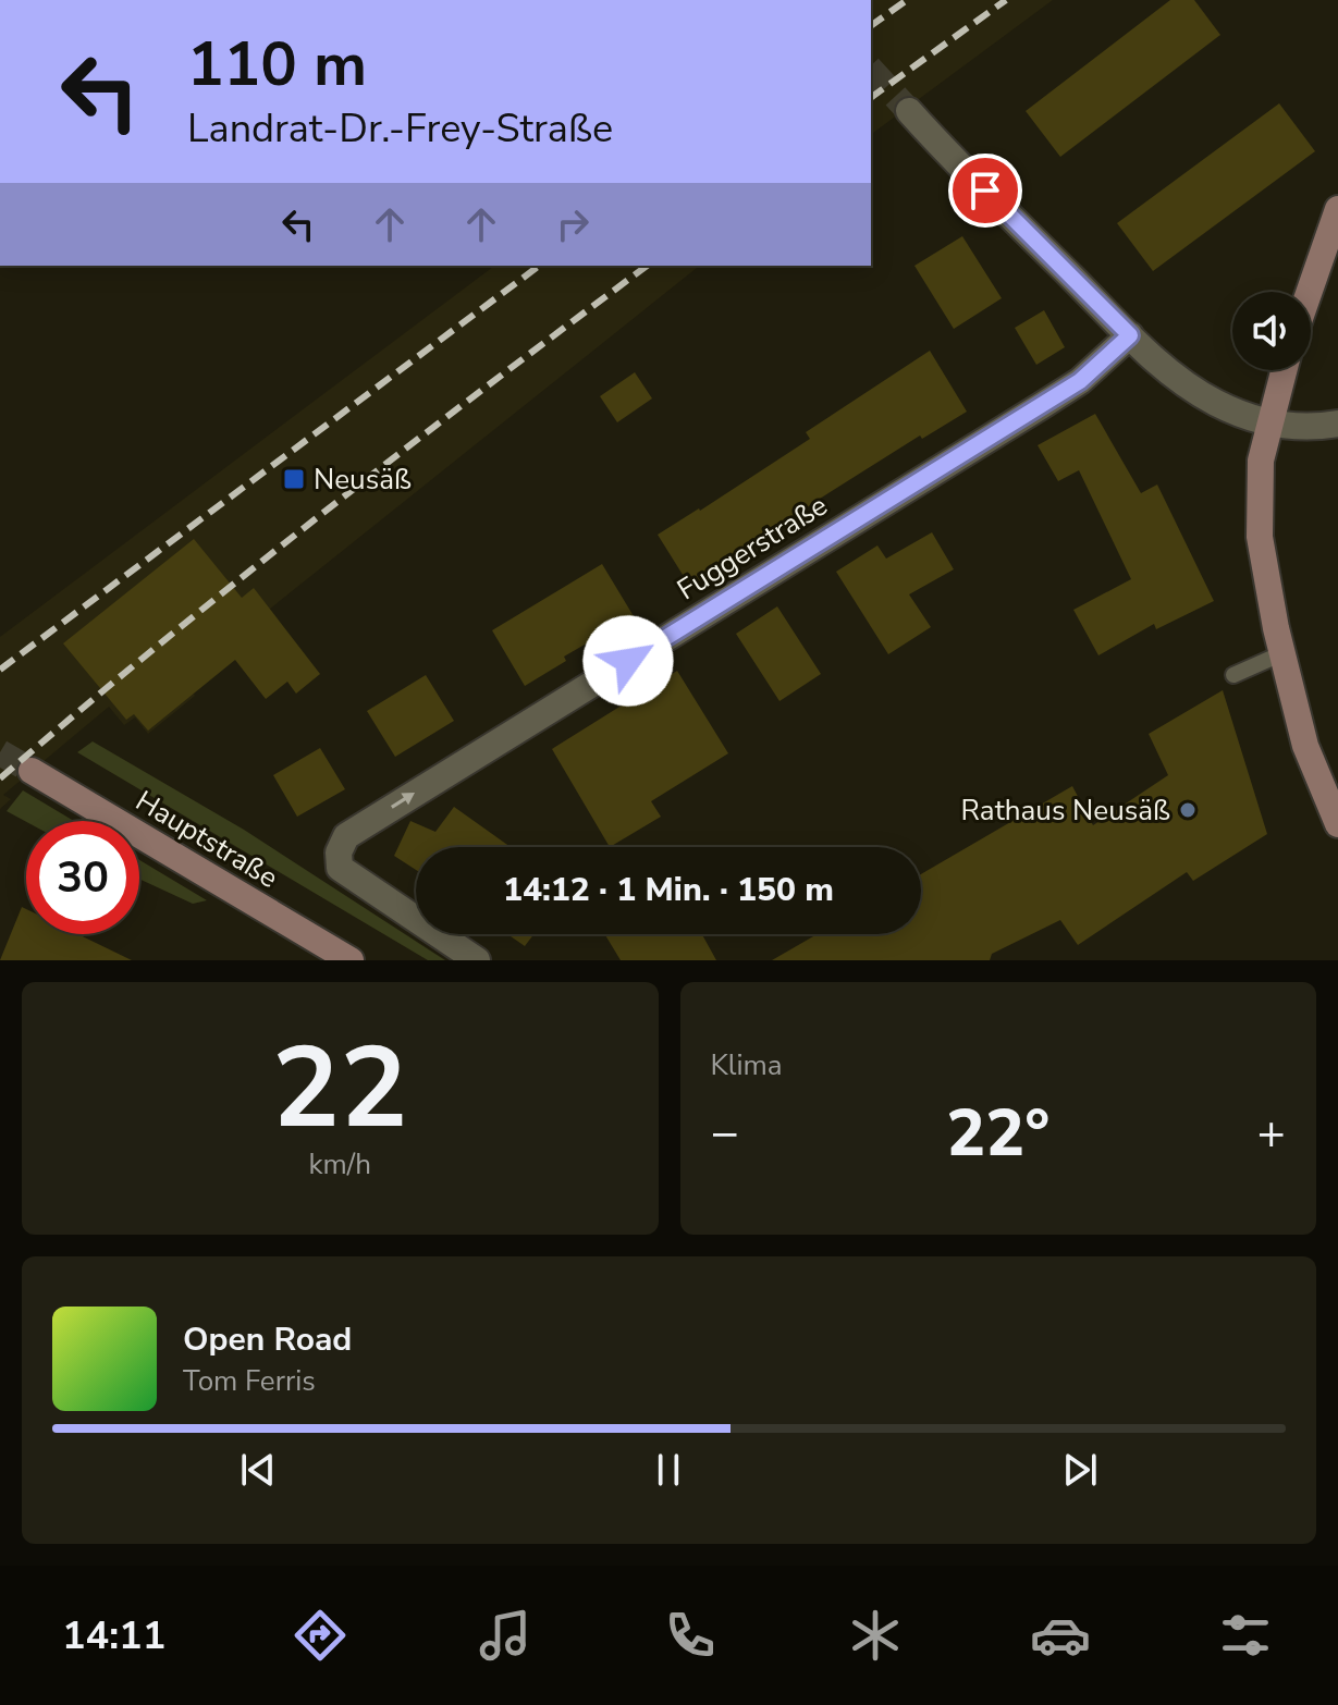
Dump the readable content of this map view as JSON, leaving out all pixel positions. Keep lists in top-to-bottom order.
{
  "streets": {
    "street": ["Fuggerstraße", "Hauptstraße"]
  },
  "places": {
    "transit": ["Neusäß"],
    "other": ["Rathaus Neusäß"]
  },
  "page": {
    "turn": ["110 m", "Landrat-Dr.-Frey-Straße"],
    "limit": "30",
    "trip": "14:12 · 1 Min. · 150 m",
    "tile": [
      ["22", "km/h"],
      "Klima"
    ],
    "heat": ["−", "22°", "+"],
    "song": ["Open Road", "Tom Ferris"],
    "tabs": "14:11"
  }
}
